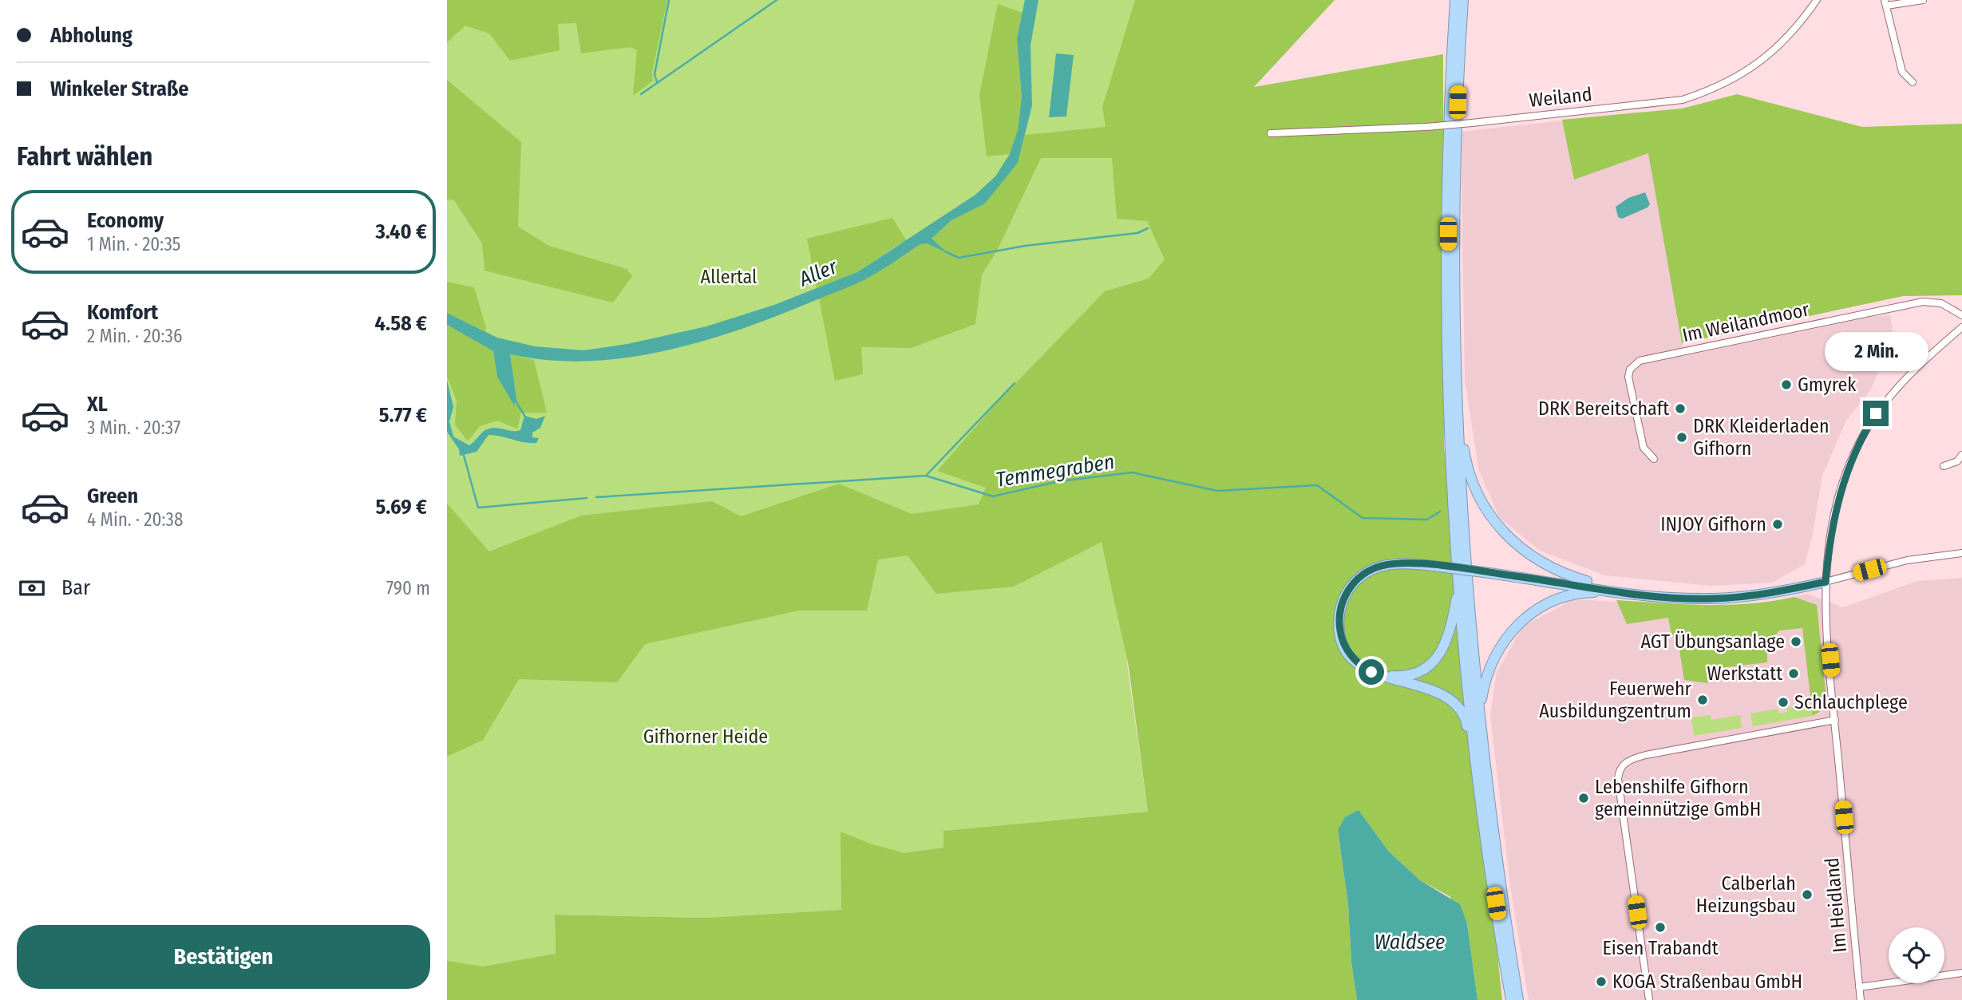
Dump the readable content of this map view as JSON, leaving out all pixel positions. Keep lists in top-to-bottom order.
{
  "streets": {
    "street": ["Weiland", "Im Weilandmoor", "Im Heidland"]
  },
  "water": ["Aller", "Temmegraben", "Waldsee"],
  "parks": ["Allertal", "Gifhorner Heide"],
  "places": [
    "Gmyrek",
    "DRK Bereitschaft",
    "DRK Kleiderladen Gifhorn",
    "INJOY Gifhorn",
    "AGT Übungsanlage",
    "Werkstatt",
    "Feuerwehr Ausbildungzentrum",
    "Schlauchplege",
    "Lebenshilfe Gifhorn gemeinnützige GmbH",
    "Calberlah Heizungsbau",
    "Eisen Trabandt",
    "KOGA Straßenbau GmbH"
  ],
  "page": {
    "banner": ["Abholung", "Winkeler Straße"],
    "heading": "Fahrt wählen",
    "list": [
      {
        "name": "Economy",
        "note": "1 Min. · 20:35",
        "value": "3.40 €"
      },
      {
        "name": "Komfort",
        "note": "2 Min. · 20:36",
        "value": "4.58 €"
      },
      {
        "name": "XL",
        "note": "3 Min. · 20:37",
        "value": "5.77 €"
      },
      {
        "name": "Green",
        "note": "4 Min. · 20:38",
        "value": "5.69 €"
      }
    ],
    "bubble": "2 Min.",
    "pay": ["Bar", "790 m"],
    "buttons": "Bestätigen"
  }
}
